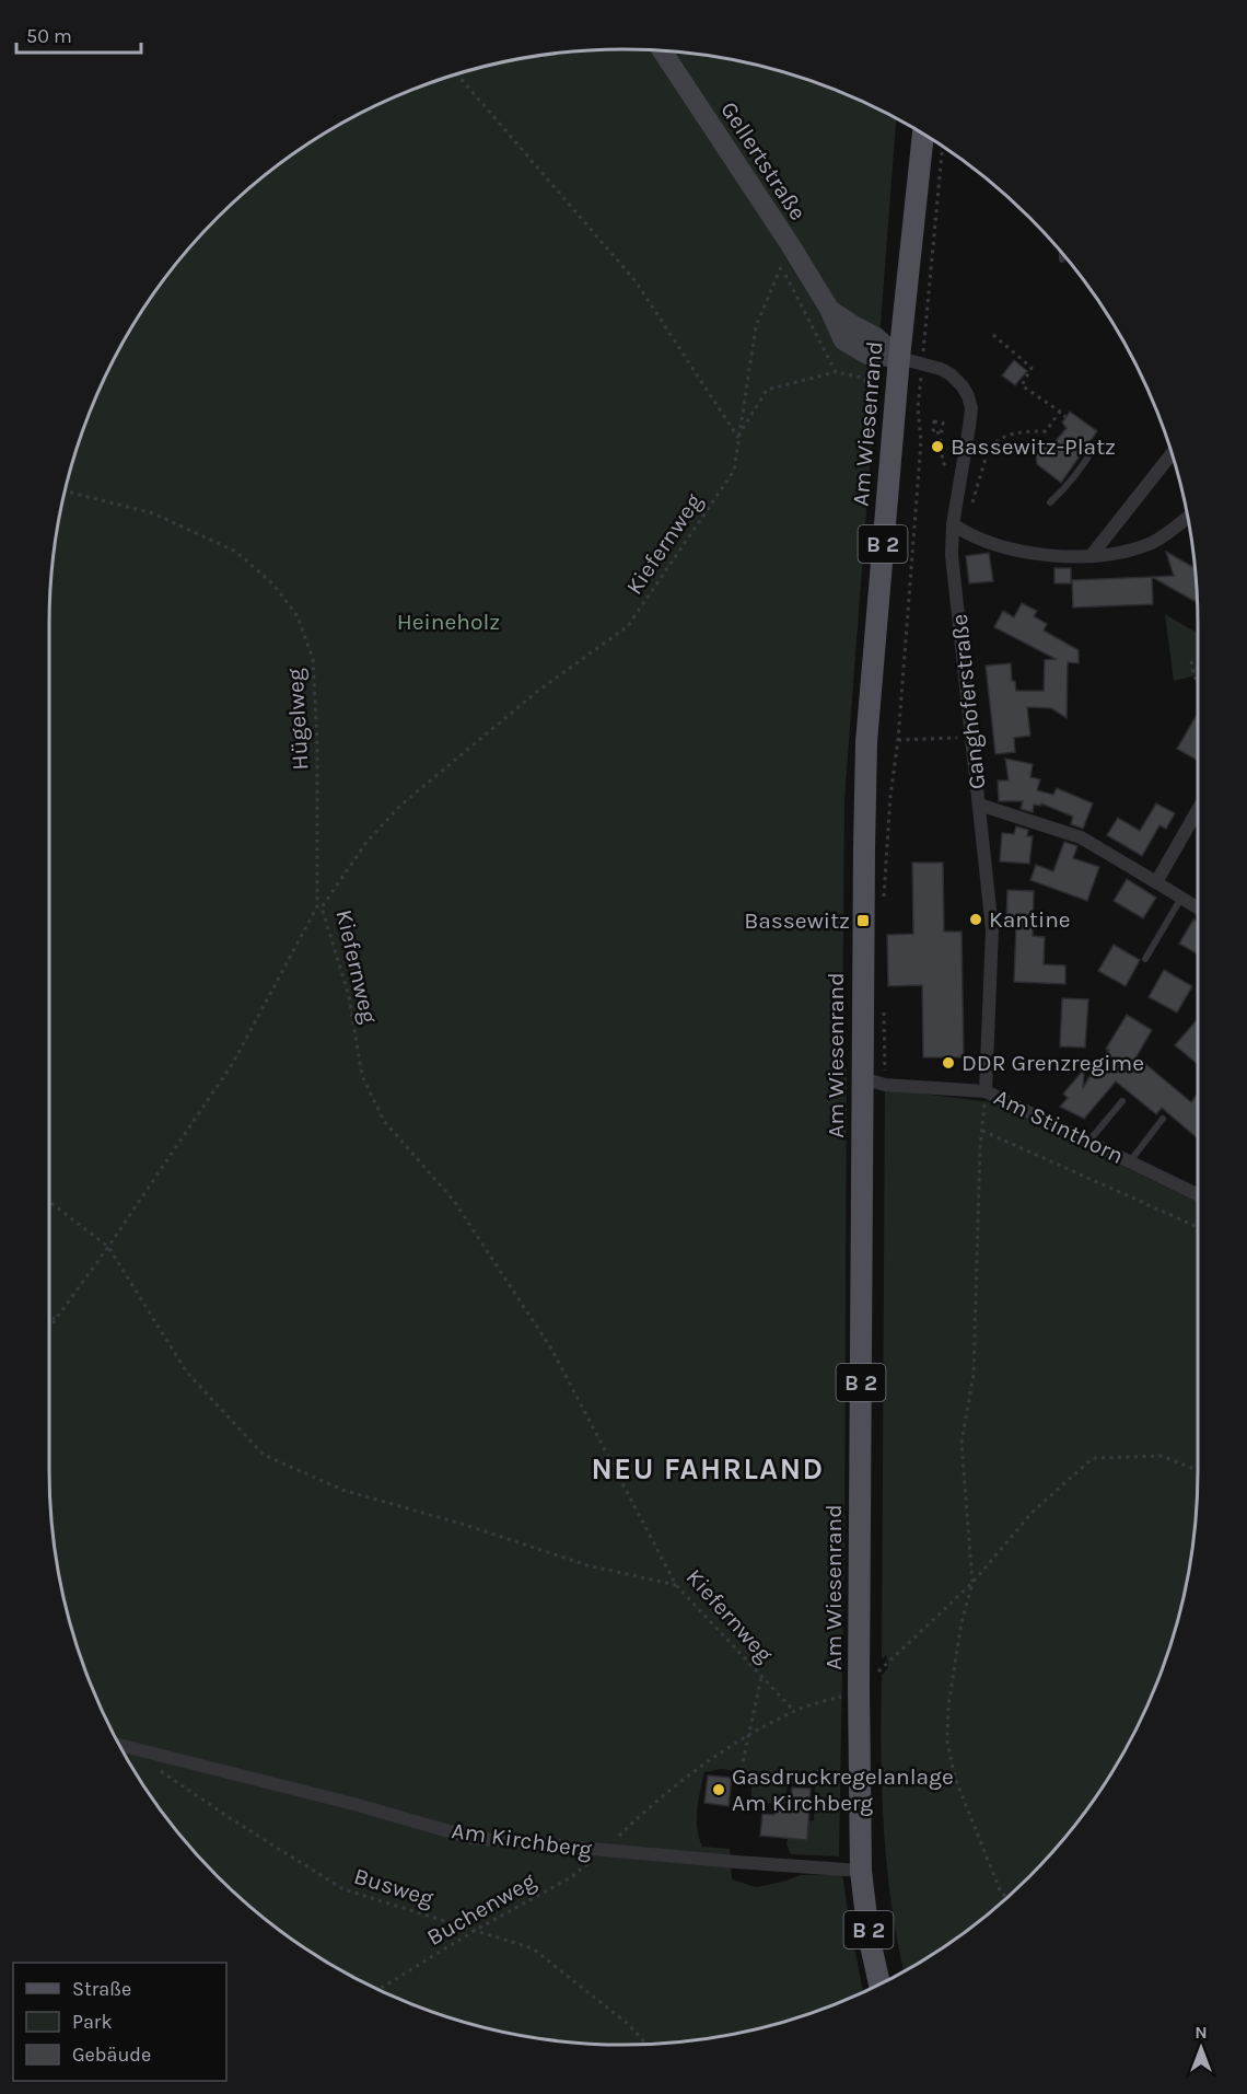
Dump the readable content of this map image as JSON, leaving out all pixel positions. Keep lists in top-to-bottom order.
{
  "streets": {
    "main road": ["Am Wiesenrand", "B 2"],
    "street": [
      "Gellertstraße",
      "Ganghoferstraße",
      "Am Stinthorn",
      "Am Kirchberg"
    ],
    "path": [
      "Kiefernweg",
      "Hügelweg",
      "Busweg",
      "Buchenweg"
    ]
  },
  "crossings": [
    ["Gellertstraße", "Am Wiesenrand"],
    ["Gellertstraße", "Ganghoferstraße"],
    ["Am Wiesenrand", "Ganghoferstraße"],
    ["Am Wiesenrand", "Am Stinthorn"],
    ["Am Wiesenrand", "Am Kirchberg"],
    ["Am Wiesenrand", "Buchenweg"],
    ["Kiefernweg", "Buchenweg"],
    ["Ganghoferstraße", "Am Stinthorn"],
    ["Am Kirchberg", "Buchenweg"],
    ["Busweg", "Buchenweg"]
  ],
  "districts": ["NEU FAHRLAND"],
  "parks": ["Heineholz"],
  "places": {
    "other": [
      "Bassewitz-Platz",
      "Kantine",
      "DDR Grenzregime",
      "Gasdruckregelanlage Am Kirchberg"
    ],
    "transit": ["Bassewitz"]
  },
  "legend": ["Straße", "Park", "Gebäude"],
  "scale_bar": "50 m",
  "north": "top"
}
